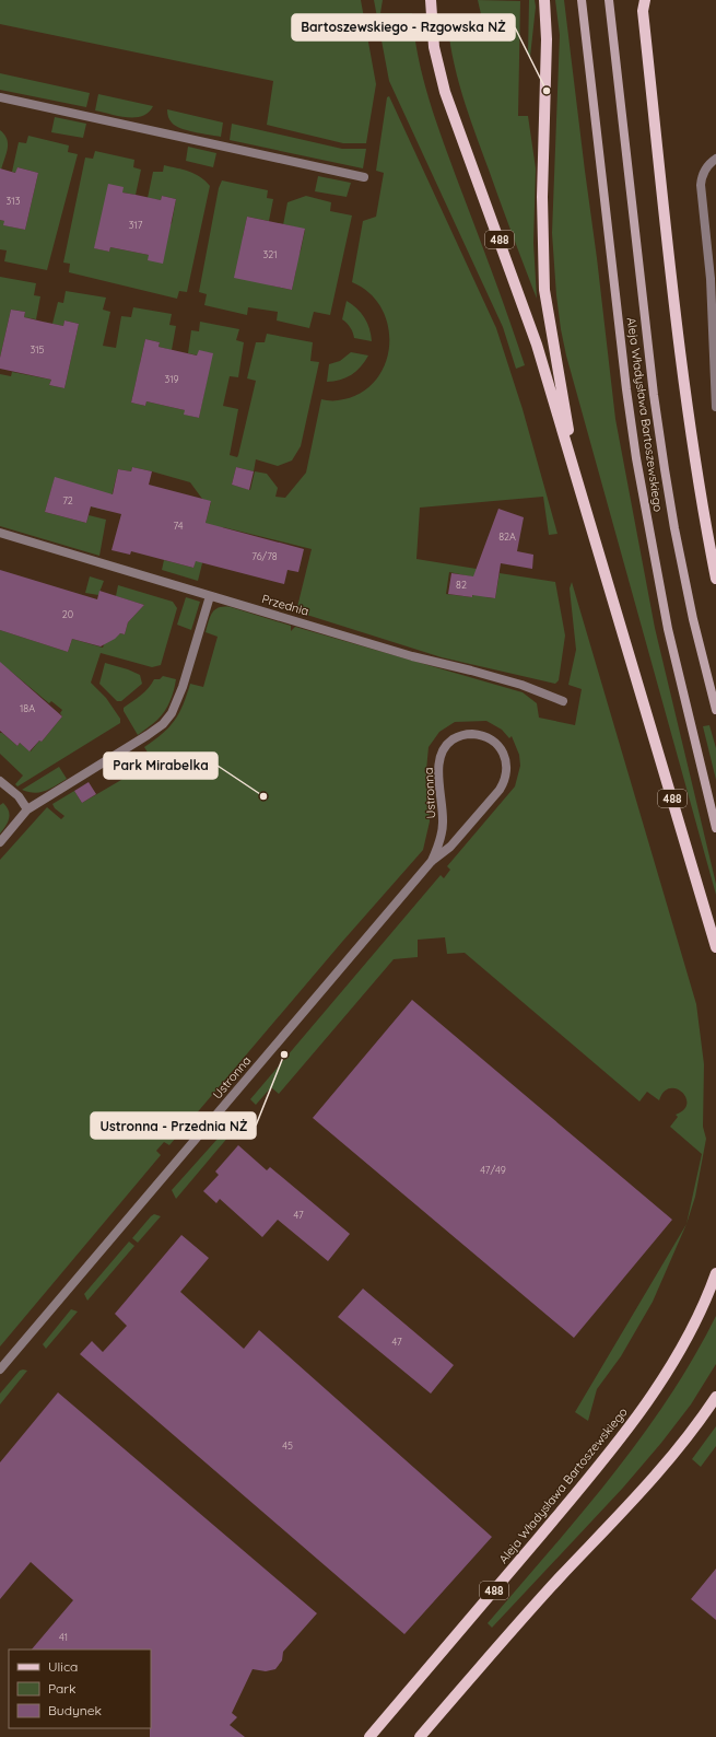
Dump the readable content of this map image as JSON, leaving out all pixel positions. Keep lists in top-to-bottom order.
{
  "streets": {
    "main road": ["488", "Aleja Władysława Bartoszewskiego"],
    "street": ["Przednia", "Ustronna"]
  },
  "places": ["Bartoszewskiego - Rzgowska NŻ", "Park Mirabelka", "Ustronna - Przednia NŻ"],
  "house_numbers": [
    "313",
    "317",
    "321",
    "315",
    "319",
    "72",
    "74",
    "82A",
    "76/78",
    "82",
    "20",
    "18A",
    "47/49",
    "47",
    "47",
    "45",
    "41"
  ],
  "legend": ["Ulica", "Park", "Budynek"]
}
